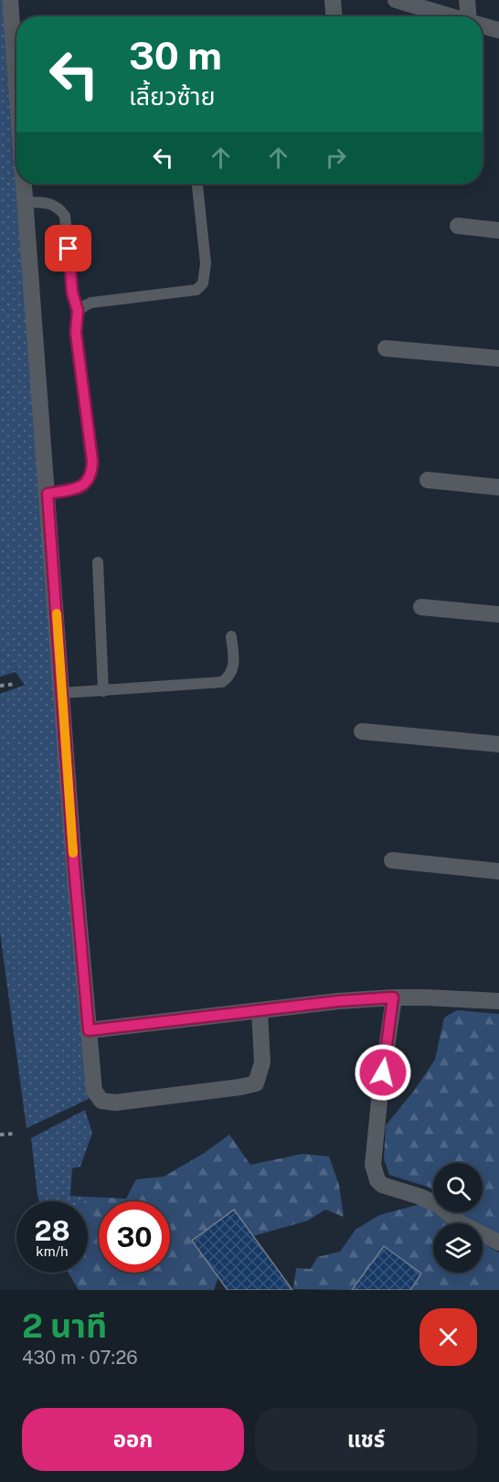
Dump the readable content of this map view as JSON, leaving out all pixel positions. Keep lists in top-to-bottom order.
{
  "page": {
    "turn": ["30 m", "เลี้ยวซ้าย"],
    "speed": "28 km/h",
    "limit": "30",
    "heading": ["2 นาที", "430 m · 07:26"],
    "buttons": ["ออก", "แชร์"]
  }
}
